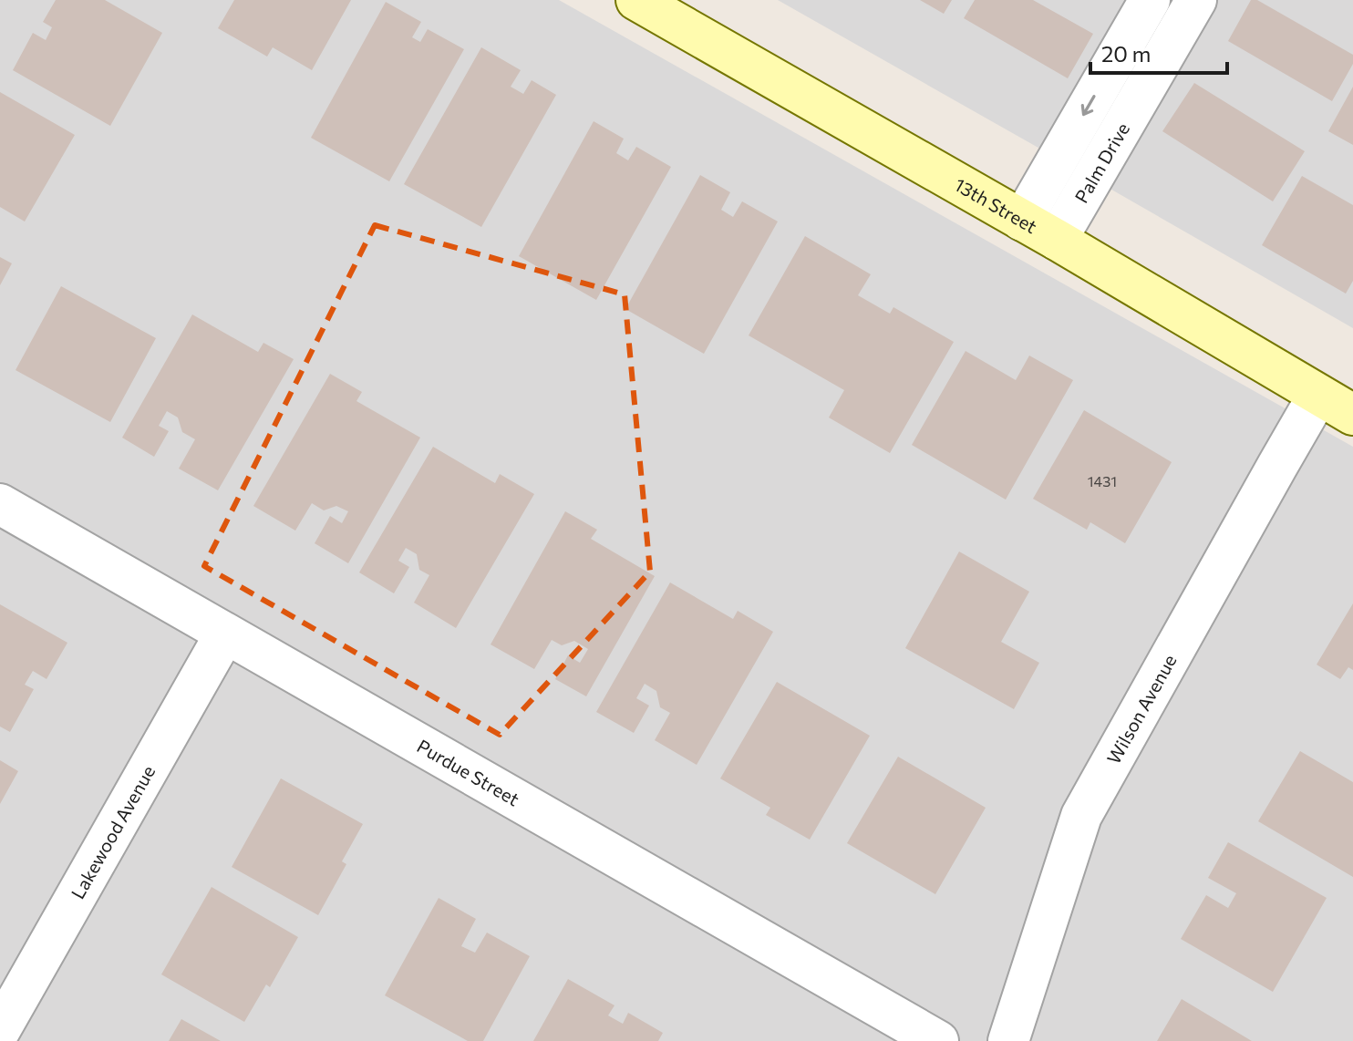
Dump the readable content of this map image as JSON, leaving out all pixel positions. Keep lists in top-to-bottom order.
{
  "streets": {
    "street": [
      "Palm Drive",
      "13th Street",
      "Wilson Avenue",
      "Purdue Street",
      "Lakewood Avenue"
    ]
  },
  "crossings": [
    ["Palm Drive", "13th Street"],
    ["13th Street", "Wilson Avenue"],
    ["Purdue Street", "Lakewood Avenue"]
  ],
  "house_numbers": ["1431"],
  "scale_bar": "20 m"
}
